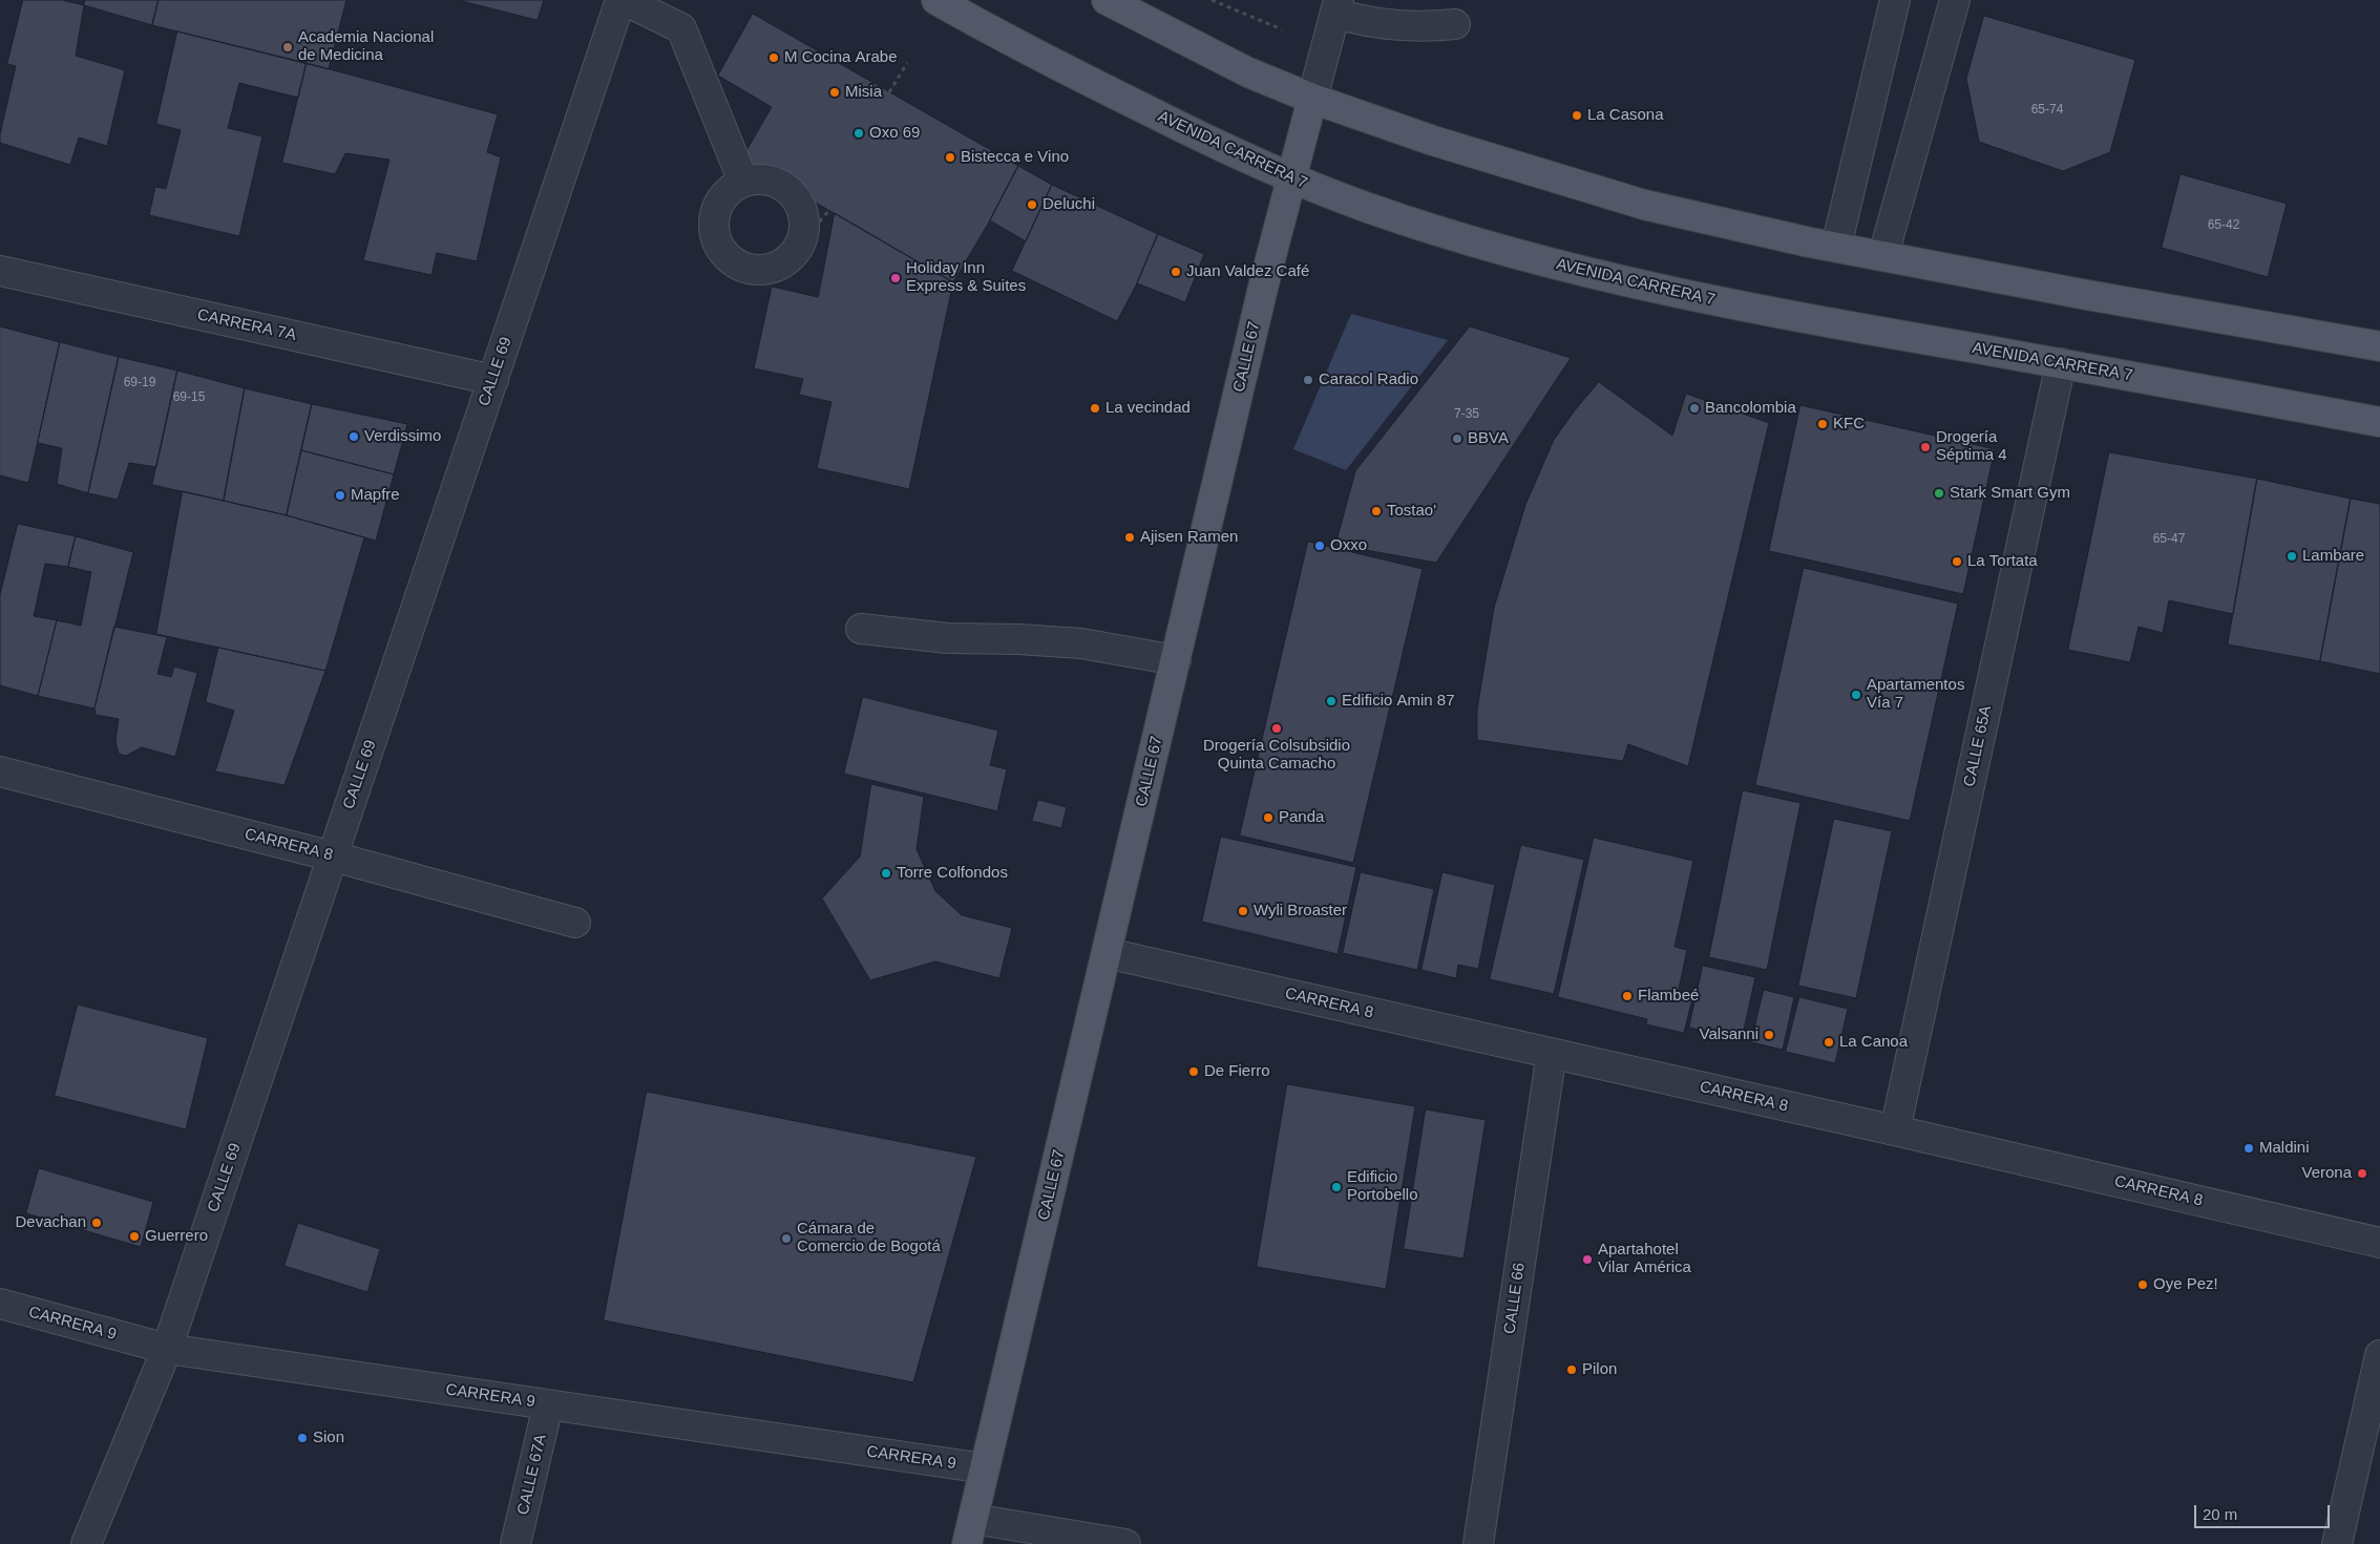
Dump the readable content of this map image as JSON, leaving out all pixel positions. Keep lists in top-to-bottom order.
{
  "streets": {
    "main road": ["AVENIDA CARRERA 7", "CALLE 67"],
    "street": [
      "CARRERA 7A",
      "CALLE 69",
      "CALLE 65A",
      "CARRERA 8",
      "CALLE 66",
      "CARRERA 9",
      "CALLE 67A"
    ]
  },
  "crossings": [
    ["AVENIDA CARRERA 7", "CALLE 67"],
    ["AVENIDA CARRERA 7", "CALLE 65A"],
    ["CARRERA 7A", "CALLE 69"],
    ["CALLE 67", "CARRERA 8"],
    ["CALLE 67", "CARRERA 9"],
    ["CALLE 69", "CARRERA 8"],
    ["CALLE 69", "CARRERA 9"],
    ["CALLE 65A", "CARRERA 8"],
    ["CARRERA 8", "CALLE 66"],
    ["CARRERA 9", "CALLE 67A"]
  ],
  "places": [
    "Academia Nacional de Medicina",
    "M Cocina Arabe",
    "Misia",
    "La Casona",
    "Oxo 69",
    "Bistecca e Vino",
    "Deluchi",
    "Juan Valdez Café",
    "Holiday Inn Express & Suites",
    "Caracol Radio",
    "La vecindad",
    "Bancolombia",
    "KFC",
    "Verdissimo",
    "BBVA",
    "Drogería Séptima 4",
    "Stark Smart Gym",
    "Mapfre",
    "Tostao'",
    "Ajisen Ramen",
    "Oxxo",
    "Lambare",
    "La Tortata",
    "Apartamentos Vía 7",
    "Edificio Amin 87",
    "Drogería Colsubsidio Quinta Camacho",
    "Panda",
    "Torre Colfondos",
    "Wyli Broaster",
    "Flambeé",
    "Valsanni",
    "La Canoa",
    "De Fierro",
    "Maldini",
    "Verona",
    "Edificio Portobello",
    "Devachan",
    "Guerrero",
    "Cámara de Comercio de Bogotá",
    "Apartahotel Vilar América",
    "Oye Pez!",
    "Pilon",
    "Sion"
  ],
  "house_numbers": [
    "65-74",
    "65-42",
    "69-19",
    "69-15",
    "7-35",
    "65-47"
  ],
  "scale_bar": "20 m"
}
